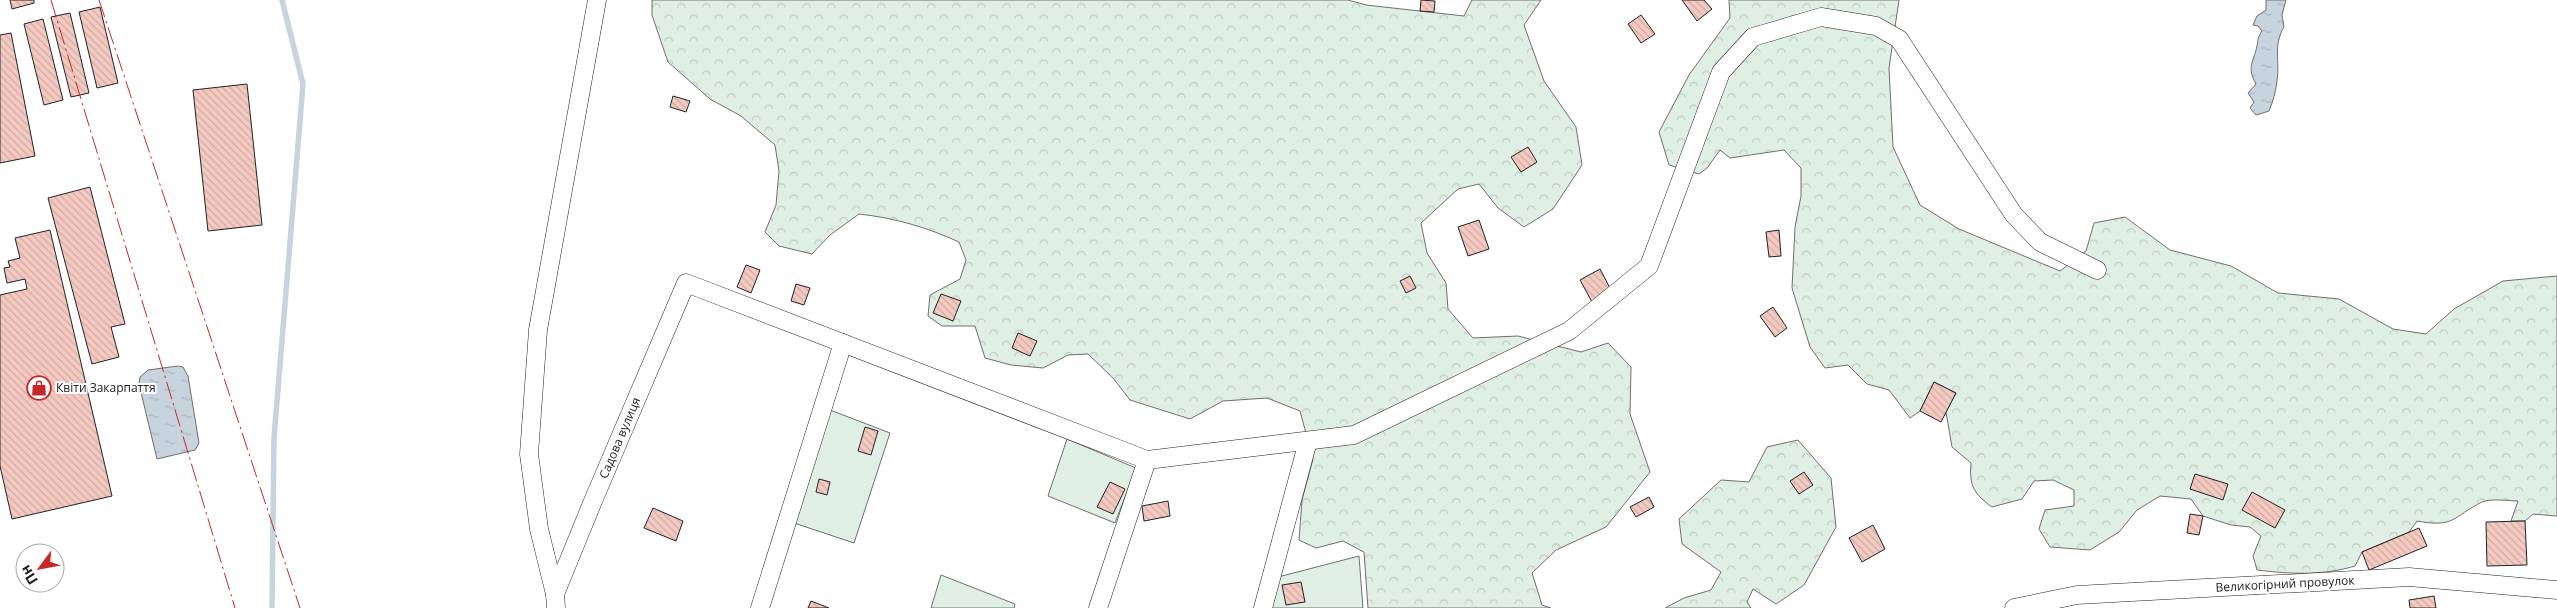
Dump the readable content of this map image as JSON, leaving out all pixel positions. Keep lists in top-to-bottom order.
{
  "streets": {
    "street": ["Садова вулиця", "Великогірний провулок"]
  },
  "places": {
    "shop": ["Квіти Закарпаття"]
  },
  "north": "bottom left"
}
